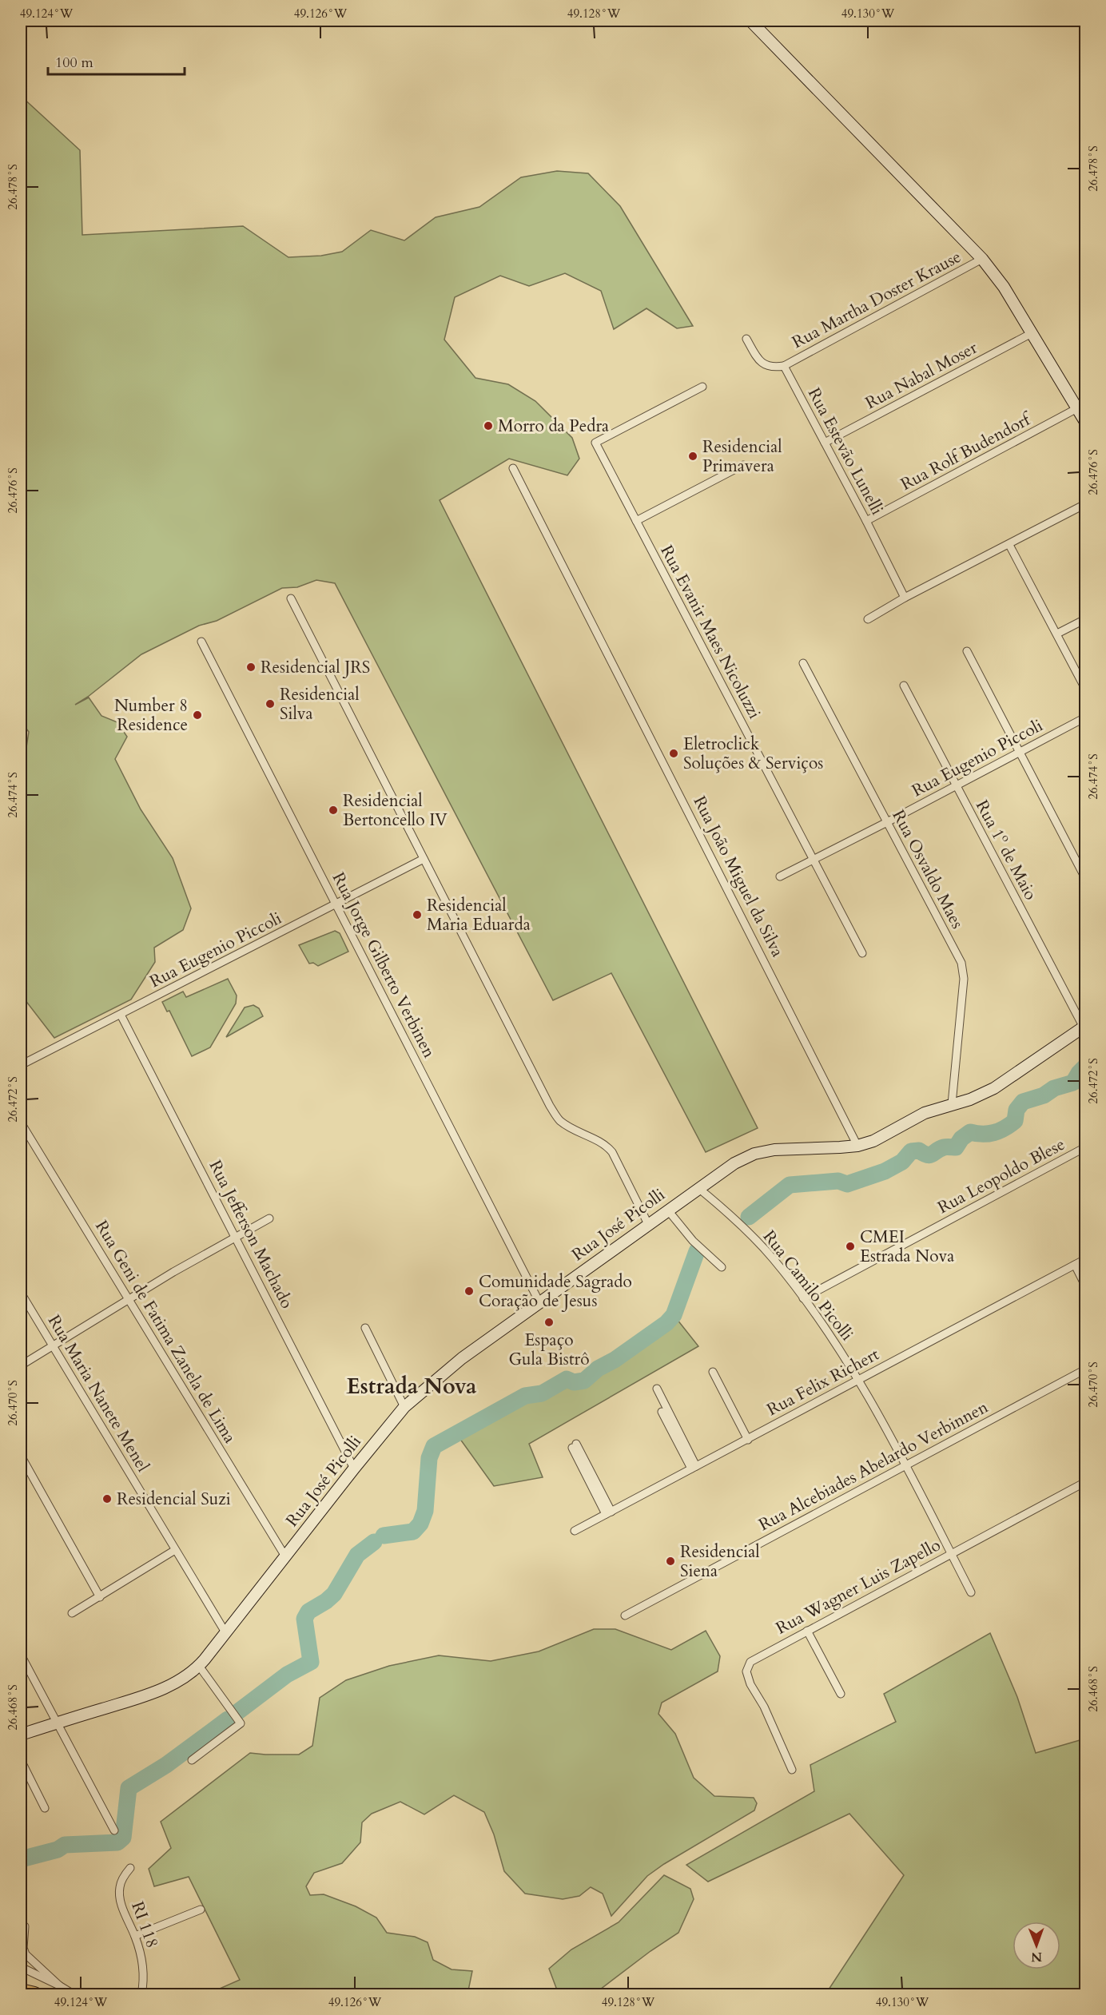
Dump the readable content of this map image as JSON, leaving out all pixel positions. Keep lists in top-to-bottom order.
{
  "streets": {
    "street": [
      "Rua Martha Doster Krause",
      "Rua Nabal Moser",
      "Rua Estevão Lunelli",
      "Rua Rolf Budendorf",
      "Rua Evanir Maes Nicoluzzi",
      "Rua Eugenio Piccoli",
      "Rua 1º de Maio",
      "Rua Osvaldo Maes",
      "Rua João Miguel da Silva",
      "Rua Jorge Gilberto Verbinen",
      "Rua Leopoldo Blese",
      "Rua José Picolli",
      "Rua Jefferson Machado",
      "Rua Camilo Picolli",
      "Rua Geni de Fatima Zanela de Lima",
      "Rua Felix Richert",
      "Rua Maria Nanete Menel",
      "Rua Alcebiades Abelardo Verbinnen",
      "Rua Wagner Luis Zapello",
      "RI 118"
    ]
  },
  "crossings": [
    ["Rua Martha Doster Krause", "Rua Estevão Lunelli"],
    ["Rua Nabal Moser", "Rua Estevão Lunelli"],
    ["Rua Estevão Lunelli", "Rua Rolf Budendorf"],
    ["Rua Evanir Maes Nicoluzzi", "Rua Eugenio Piccoli"],
    ["Rua Eugenio Piccoli", "Rua 1º de Maio"],
    ["Rua Eugenio Piccoli", "Rua Osvaldo Maes"],
    ["Rua Eugenio Piccoli", "Rua Jorge Gilberto Verbinen"],
    ["Rua Eugenio Piccoli", "Rua Jefferson Machado"],
    ["Rua 1º de Maio", "Rua José Picolli"],
    ["Rua Osvaldo Maes", "Rua José Picolli"],
    ["Rua João Miguel da Silva", "Rua José Picolli"],
    ["Rua Jorge Gilberto Verbinen", "Rua José Picolli"],
    ["Rua Leopoldo Blese", "Rua Camilo Picolli"],
    ["Rua José Picolli", "Rua Jefferson Machado"],
    ["Rua José Picolli", "Rua Camilo Picolli"],
    ["Rua José Picolli", "Rua Geni de Fatima Zanela de Lima"],
    ["Rua José Picolli", "Rua Maria Nanete Menel"],
    ["Rua Camilo Picolli", "Rua Felix Richert"],
    ["Rua Camilo Picolli", "Rua Alcebiades Abelardo Verbinnen"],
    ["Rua Camilo Picolli", "Rua Wagner Luis Zapello"]
  ],
  "districts": ["Estrada Nova"],
  "places": [
    "Morro da Pedra",
    "Residencial Primavera",
    "Residencial JRS",
    "Residencial Silva",
    "Number 8 Residence",
    "Eletroclick Soluções & Serviços",
    "Residencial Bertoncello IV",
    "Residencial Maria Eduarda",
    "CMEI Estrada Nova",
    "Comunidade Sagrado Coração de Jesus",
    "Espaço Gula Bistrô",
    "Residencial Suzi",
    "Residencial Siena"
  ],
  "scale_bar": "100 m",
  "north": "bottom",
  "coordinates": [
    "49.124°W",
    "49.126°W",
    "49.128°W",
    "49.130°W",
    "26.478°S",
    "26.476°S",
    "26.474°S",
    "26.472°S",
    "26.470°S",
    "26.468°S"
  ]
}
